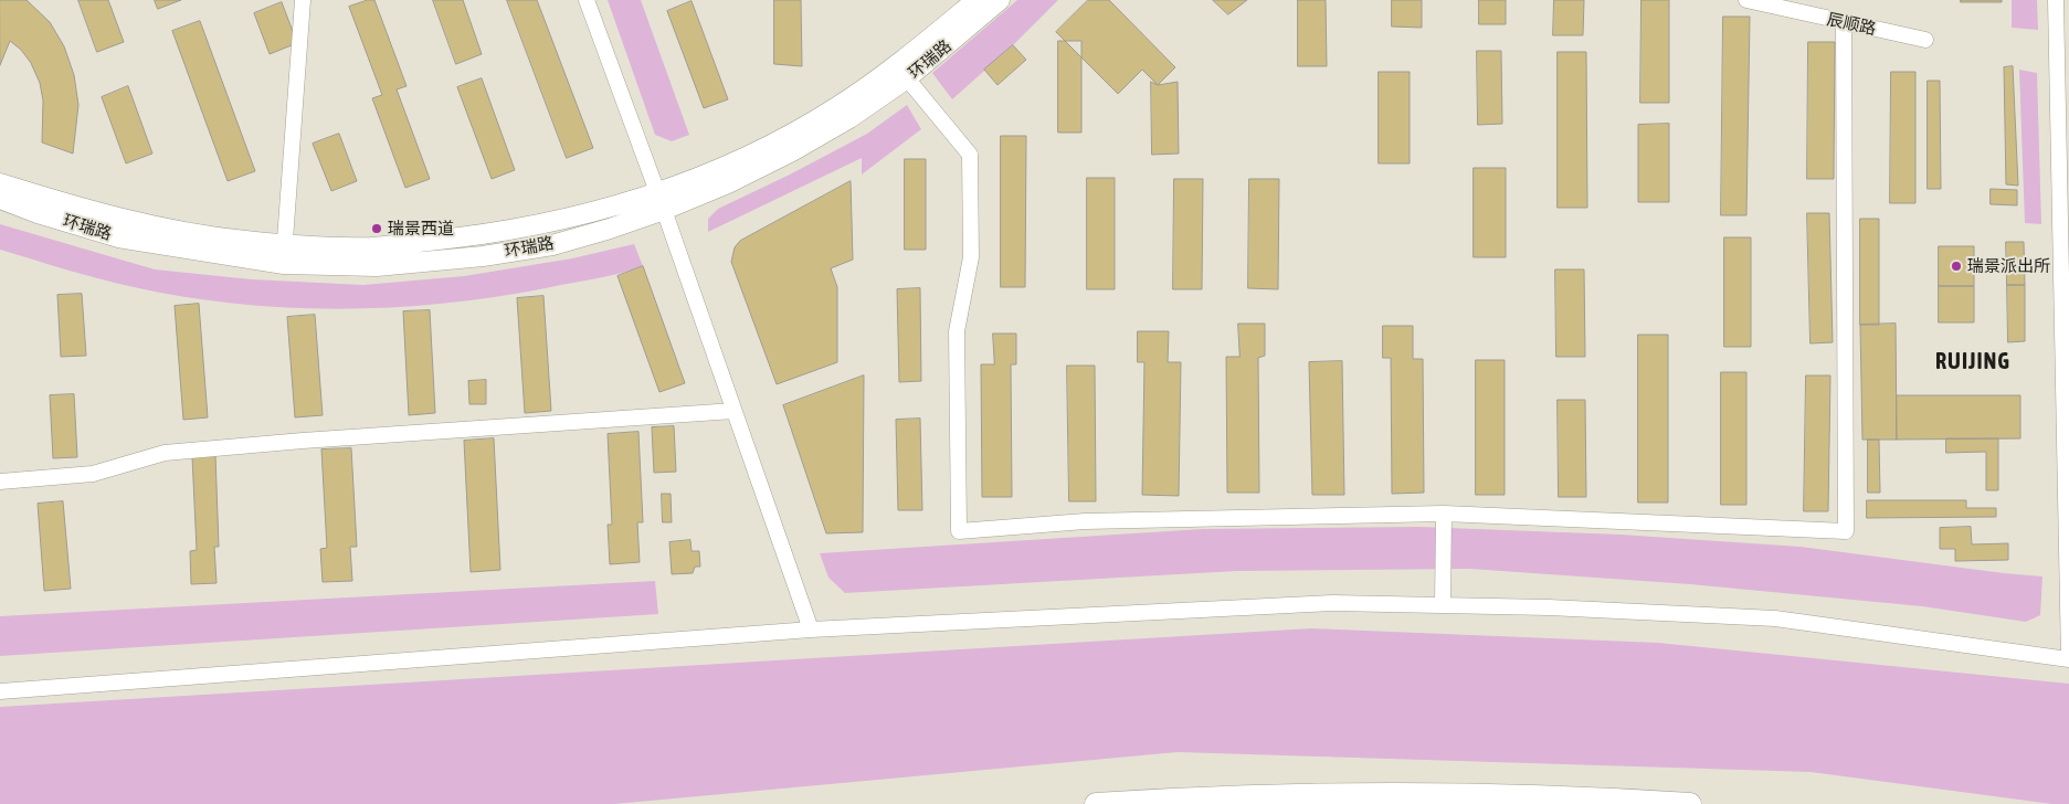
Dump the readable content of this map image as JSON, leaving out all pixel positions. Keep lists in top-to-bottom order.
{
  "streets": {
    "main road": ["环瑞路"],
    "street": ["辰顺路"]
  },
  "districts": ["RUIJING"],
  "places": ["瑞景西道", "瑞景派出所"]
}
